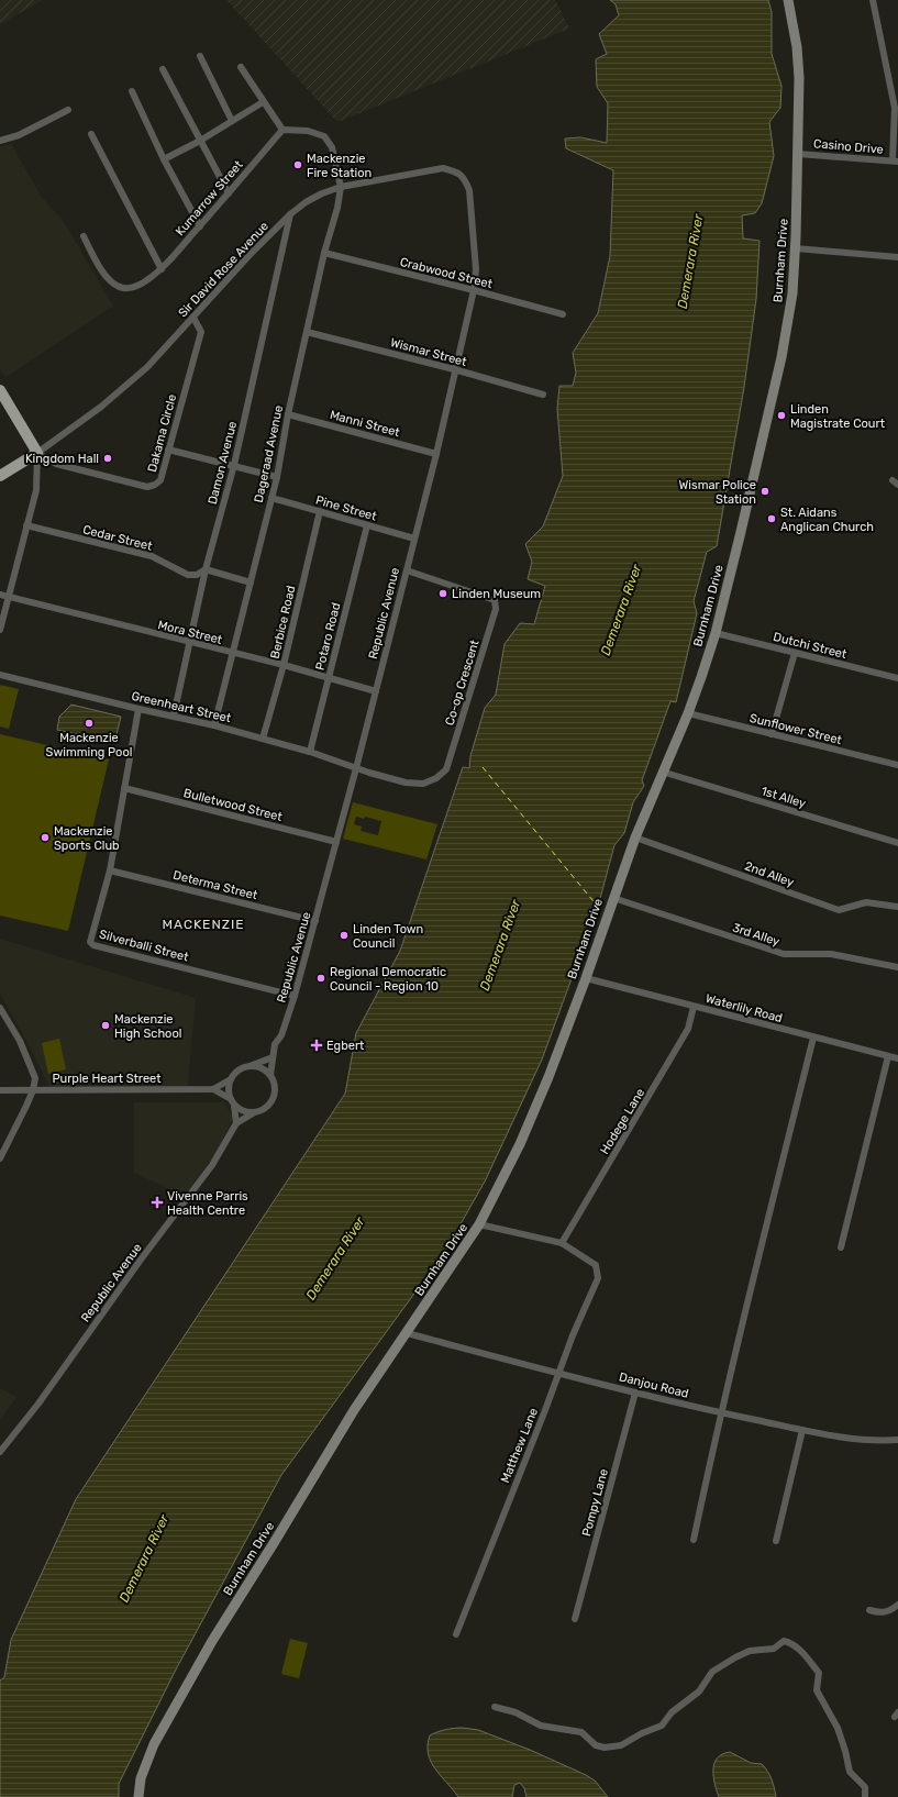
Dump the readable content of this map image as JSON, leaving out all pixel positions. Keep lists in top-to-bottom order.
{
  "streets": {
    "street": [
      "Casino Drive",
      "Kumarrow Street",
      "Burnham Drive",
      "Sir David Rose Avenue",
      "Crabwood Street",
      "Wismar Street",
      "Manni Street",
      "Dakama Circle",
      "Dageraad Avenue",
      "Damon Avenue",
      "Pine Street",
      "Cedar Street",
      "Republic Avenue",
      "Berbice Road",
      "Mora Street",
      "Potaro Road",
      "Dutchi Street",
      "Co-op Crescent",
      "Greenheart Street",
      "Sunflower Street",
      "1st Alley",
      "Bulletwood Street",
      "2nd Alley",
      "Determa Street",
      "3rd Alley",
      "Silverballi Street",
      "Waterlily Road",
      "Purple Heart Street",
      "Hodege Lane",
      "Danjou Road",
      "Matthew Lane",
      "Pompy Lane"
    ]
  },
  "crossings": [
    ["Casino Drive", "Burnham Drive"],
    ["Burnham Drive", "Dutchi Street"],
    ["Burnham Drive", "Sunflower Street"],
    ["Burnham Drive", "1st Alley"],
    ["Burnham Drive", "2nd Alley"],
    ["Burnham Drive", "3rd Alley"],
    ["Burnham Drive", "Waterlily Road"],
    ["Burnham Drive", "Danjou Road"],
    ["Sir David Rose Avenue", "Dakama Circle"],
    ["Sir David Rose Avenue", "Dageraad Avenue"],
    ["Sir David Rose Avenue", "Damon Avenue"],
    ["Sir David Rose Avenue", "Republic Avenue"],
    ["Crabwood Street", "Dageraad Avenue"],
    ["Crabwood Street", "Republic Avenue"],
    ["Wismar Street", "Dageraad Avenue"],
    ["Wismar Street", "Republic Avenue"],
    ["Manni Street", "Dageraad Avenue"],
    ["Manni Street", "Republic Avenue"],
    ["Dageraad Avenue", "Pine Street"],
    ["Dageraad Avenue", "Cedar Street"],
    ["Dageraad Avenue", "Mora Street"],
    ["Dageraad Avenue", "Greenheart Street"],
    ["Damon Avenue", "Cedar Street"],
    ["Damon Avenue", "Mora Street"],
    ["Damon Avenue", "Greenheart Street"],
    ["Pine Street", "Republic Avenue"],
    ["Pine Street", "Berbice Road"],
    ["Pine Street", "Potaro Road"],
    ["Republic Avenue", "Mora Street"],
    ["Republic Avenue", "Co-op Crescent"],
    ["Republic Avenue", "Greenheart Street"],
    ["Republic Avenue", "Bulletwood Street"],
    ["Republic Avenue", "Determa Street"],
    ["Republic Avenue", "Silverballi Street"],
    ["Republic Avenue", "Purple Heart Street"],
    ["Berbice Road", "Mora Street"],
    ["Berbice Road", "Greenheart Street"],
    ["Mora Street", "Potaro Road"],
    ["Potaro Road", "Greenheart Street"],
    ["Co-op Crescent", "Greenheart Street"],
    ["Greenheart Street", "Silverballi Street"],
    ["Bulletwood Street", "Silverballi Street"],
    ["Determa Street", "Silverballi Street"],
    ["Waterlily Road", "Hodege Lane"],
    ["Hodege Lane", "Matthew Lane"],
    ["Danjou Road", "Matthew Lane"],
    ["Danjou Road", "Pompy Lane"]
  ],
  "districts": ["MACKENZIE"],
  "water": ["Demerara River"],
  "places": {
    "other": [
      "Mackenzie Fire Station",
      "Linden Magistrate Court",
      "Kingdom Hall",
      "Wismar Police Station",
      "St. Aidans Anglican Church",
      "Linden Museum",
      "Mackenzie Swimming Pool",
      "Mackenzie Sports Club",
      "Linden Town Council",
      "Regional Democratic Council - Region 10",
      "Mackenzie High School"
    ],
    "health": ["Egbert", "Vivenne Parris Health Centre"]
  }
}
